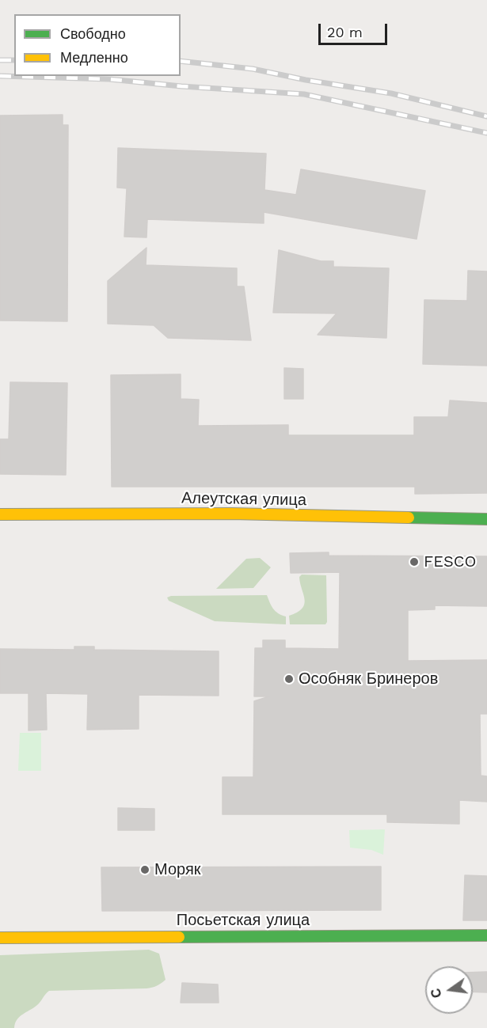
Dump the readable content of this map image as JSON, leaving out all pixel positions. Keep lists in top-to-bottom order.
{
  "streets": {
    "main road": ["Алеутская улица", "Посьетская улица"]
  },
  "places": ["FESCO", "Особняк Бринеров", "Моряк"],
  "legend": ["Свободно", "Медленно"],
  "scale_bar": "20 m",
  "north": "left"
}
